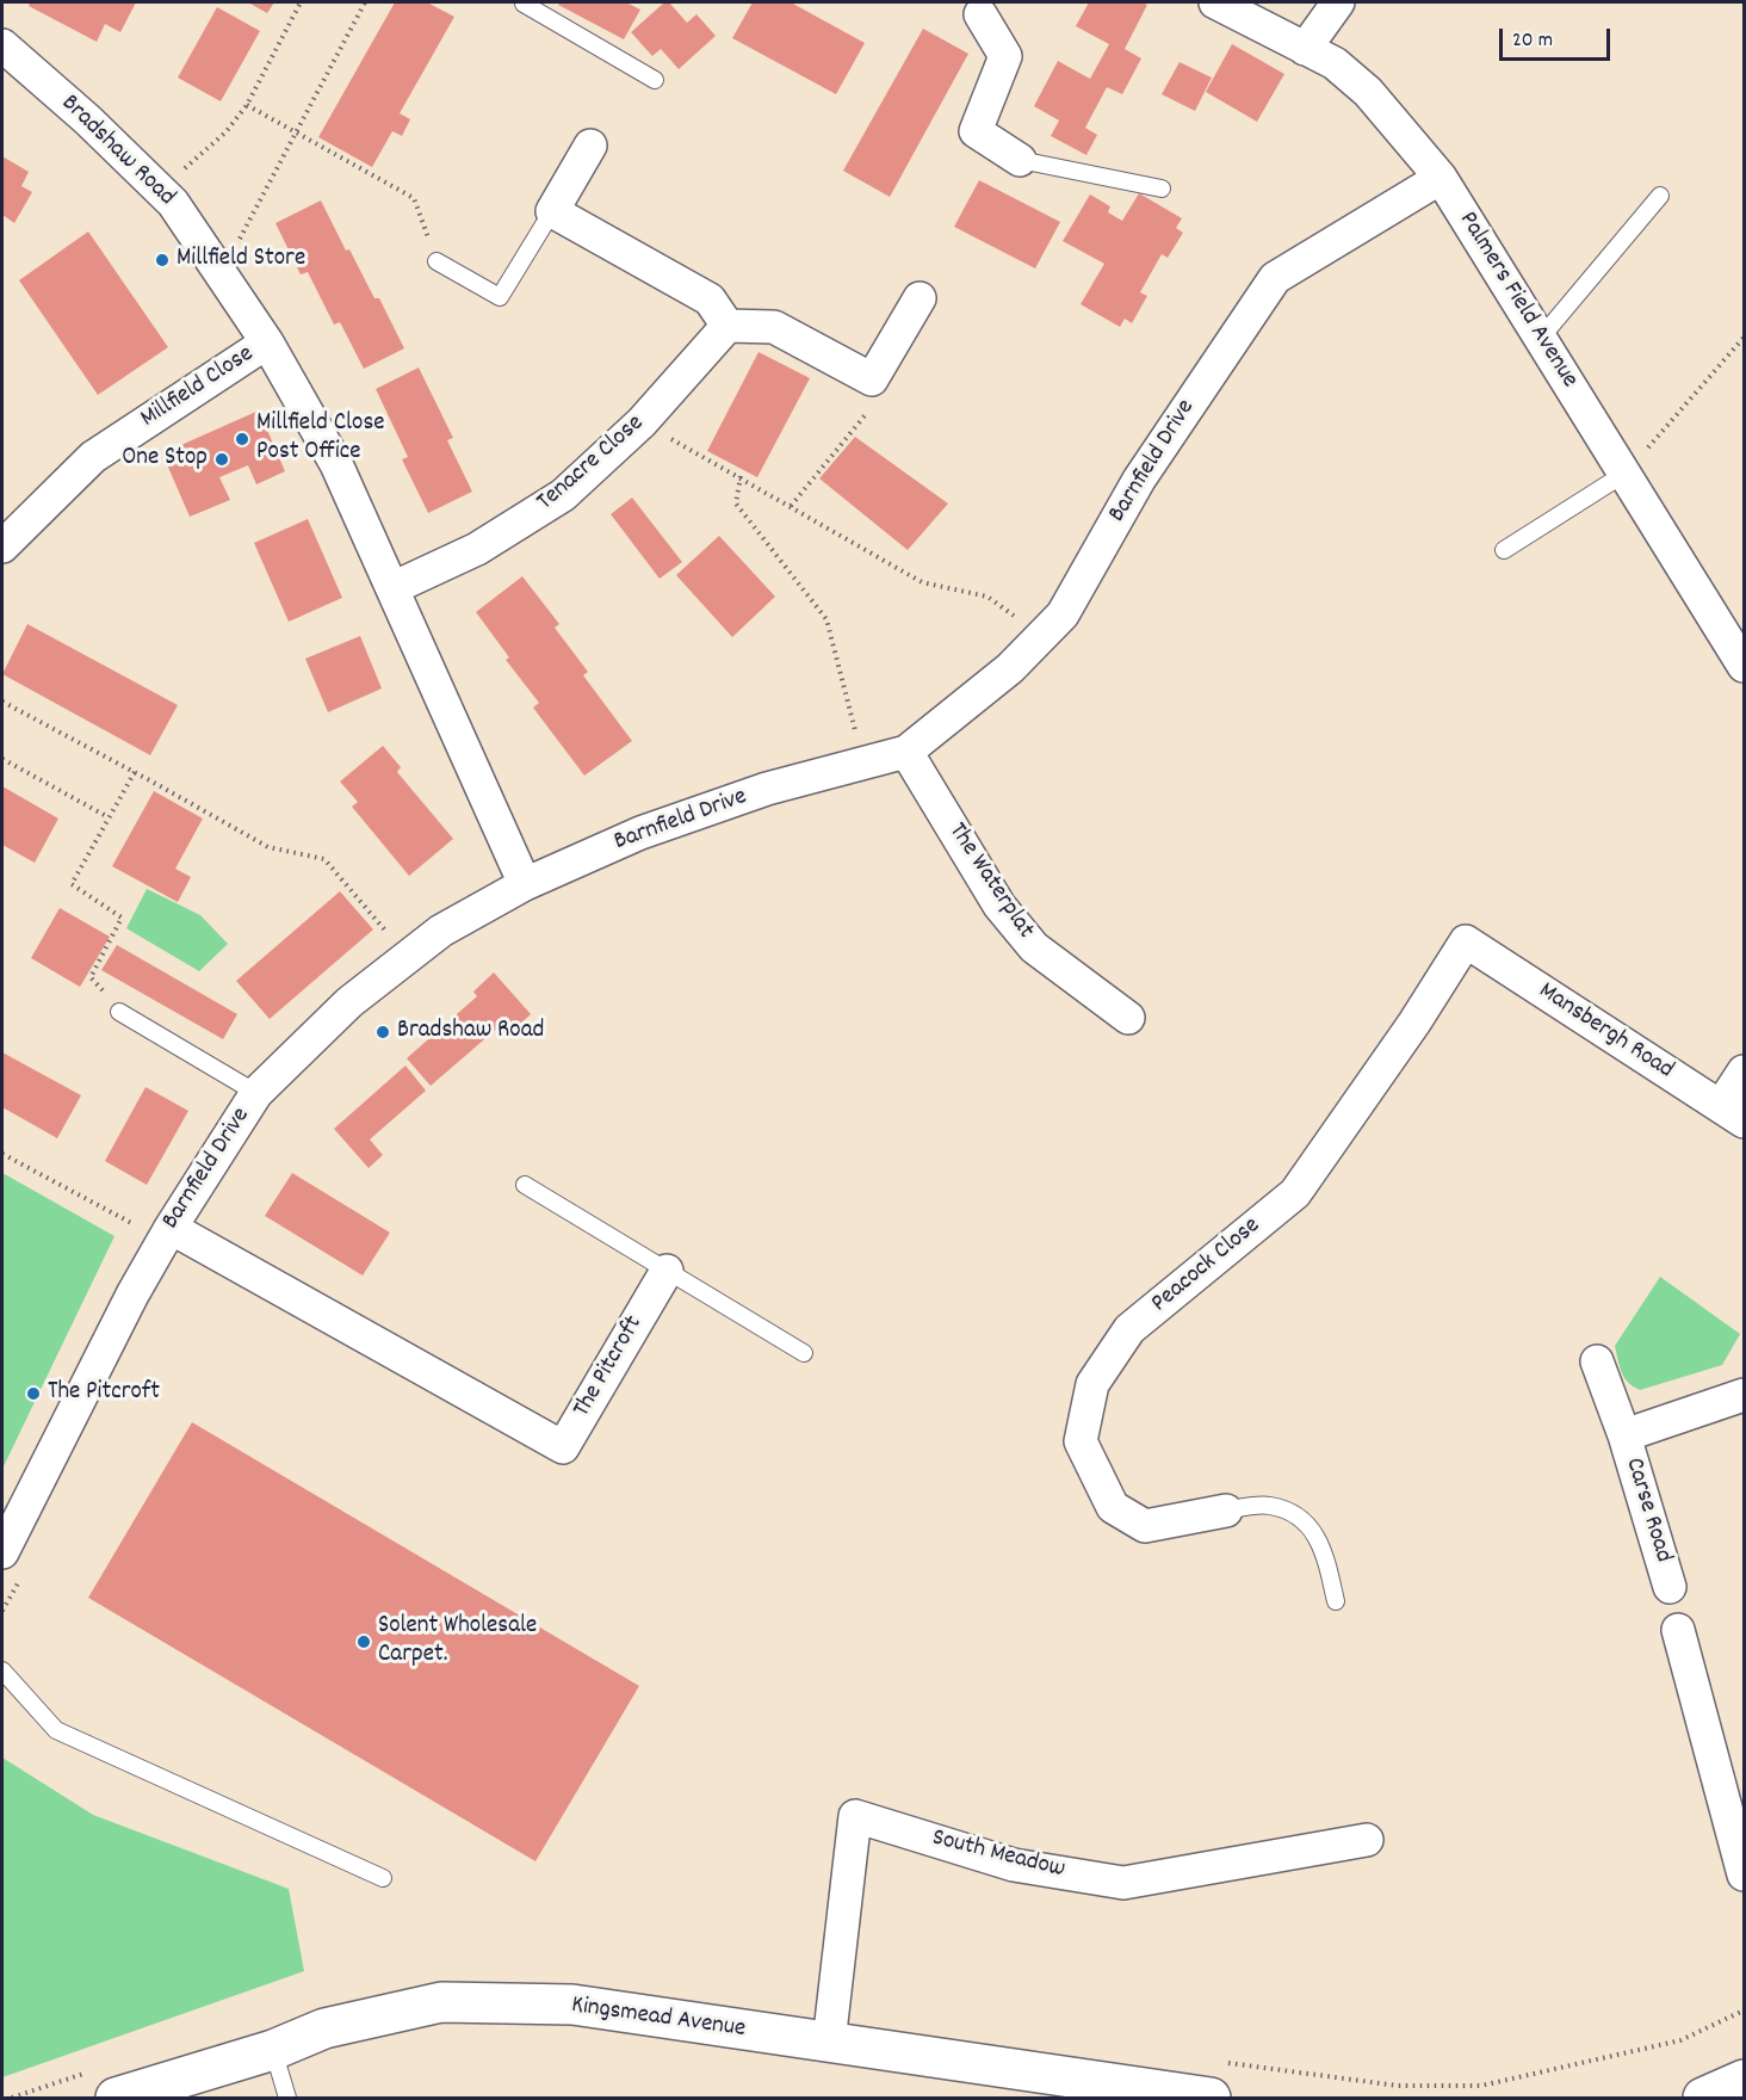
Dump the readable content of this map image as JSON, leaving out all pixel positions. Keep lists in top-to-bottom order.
{
  "streets": {
    "street": [
      "Bradshaw Road",
      "Palmers Field Avenue",
      "Millfield Close",
      "Barnfield Drive",
      "Tenacre Close",
      "The Waterplat",
      "Mansbergh Road",
      "Peacock Close",
      "The Pitcroft",
      "Carse Road",
      "South Meadow",
      "Kingsmead Avenue"
    ]
  },
  "crossings": [
    ["Bradshaw Road", "Millfield Close"],
    ["Bradshaw Road", "Barnfield Drive"],
    ["Bradshaw Road", "Tenacre Close"],
    ["Palmers Field Avenue", "Barnfield Drive"],
    ["Barnfield Drive", "The Waterplat"],
    ["Barnfield Drive", "The Pitcroft"],
    ["Mansbergh Road", "Peacock Close"],
    ["South Meadow", "Kingsmead Avenue"]
  ],
  "places": [
    "Millfield Store",
    "Millfield Close Post Office",
    "One Stop",
    "Bradshaw Road",
    "The Pitcroft",
    "Solent Wholesale Carpet."
  ],
  "scale_bar": "20 m"
}
